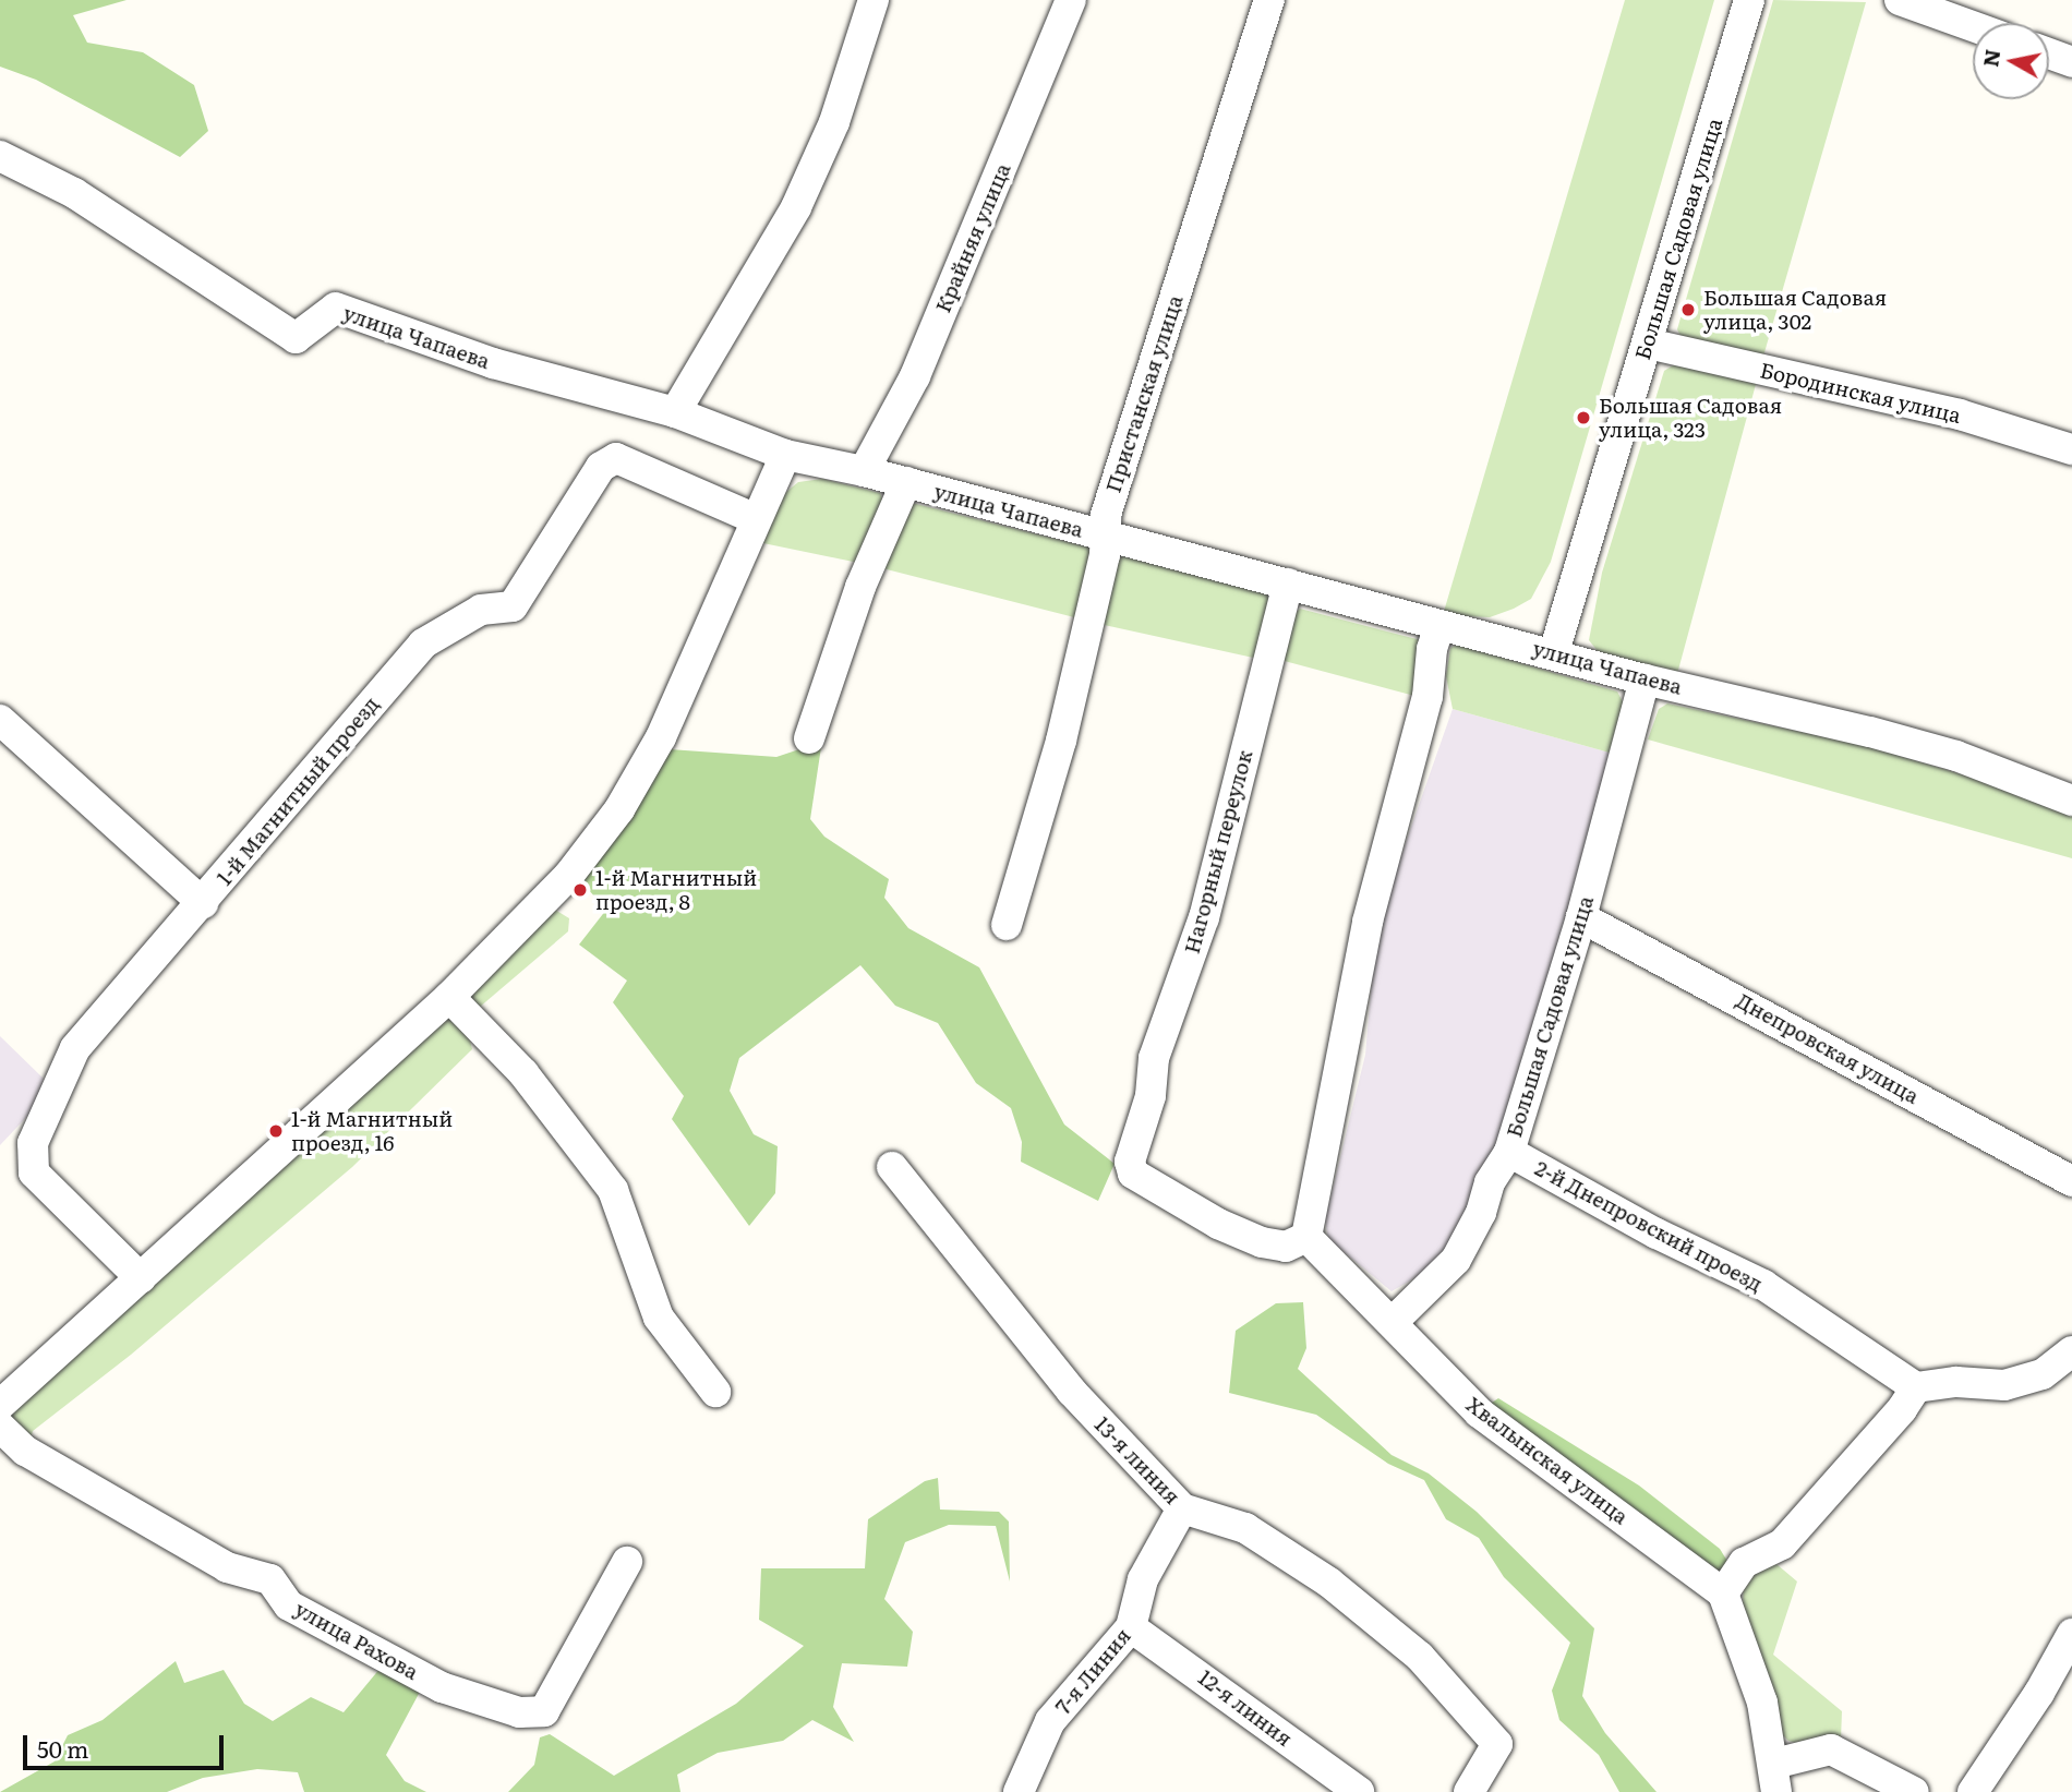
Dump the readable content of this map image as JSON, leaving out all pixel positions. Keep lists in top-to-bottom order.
{
  "streets": {
    "street": [
      "Крайняя улица",
      "Большая Садовая улица",
      "улица Чапаева",
      "Бородинская улица",
      "Пристанская улица",
      "1-й Магнитный проезд",
      "Нагорный переулок",
      "Днепровская улица",
      "2-й Днепровский проезд",
      "13-я линия",
      "Хвалынская улица",
      "улица Рахова",
      "7-я Линия",
      "12-я линия"
    ]
  },
  "crossings": [
    ["Крайняя улица", "улица Чапаева"],
    ["Большая Садовая улица", "улица Чапаева"],
    ["Большая Садовая улица", "Бородинская улица"],
    ["Большая Садовая улица", "Днепровская улица"],
    ["Большая Садовая улица", "2-й Днепровский проезд"],
    ["Большая Садовая улица", "Хвалынская улица"],
    ["улица Чапаева", "Пристанская улица"],
    ["улица Чапаева", "Нагорный переулок"],
    ["Нагорный переулок", "Хвалынская улица"],
    ["13-я линия", "7-я Линия"],
    ["7-я Линия", "12-я линия"]
  ],
  "places": [
    "Большая Садовая улица, 302",
    "Большая Садовая улица, 323",
    "1-й Магнитный проезд, 8",
    "1-й Магнитный проезд, 16"
  ],
  "scale_bar": "50 m",
  "north": "left"
}
